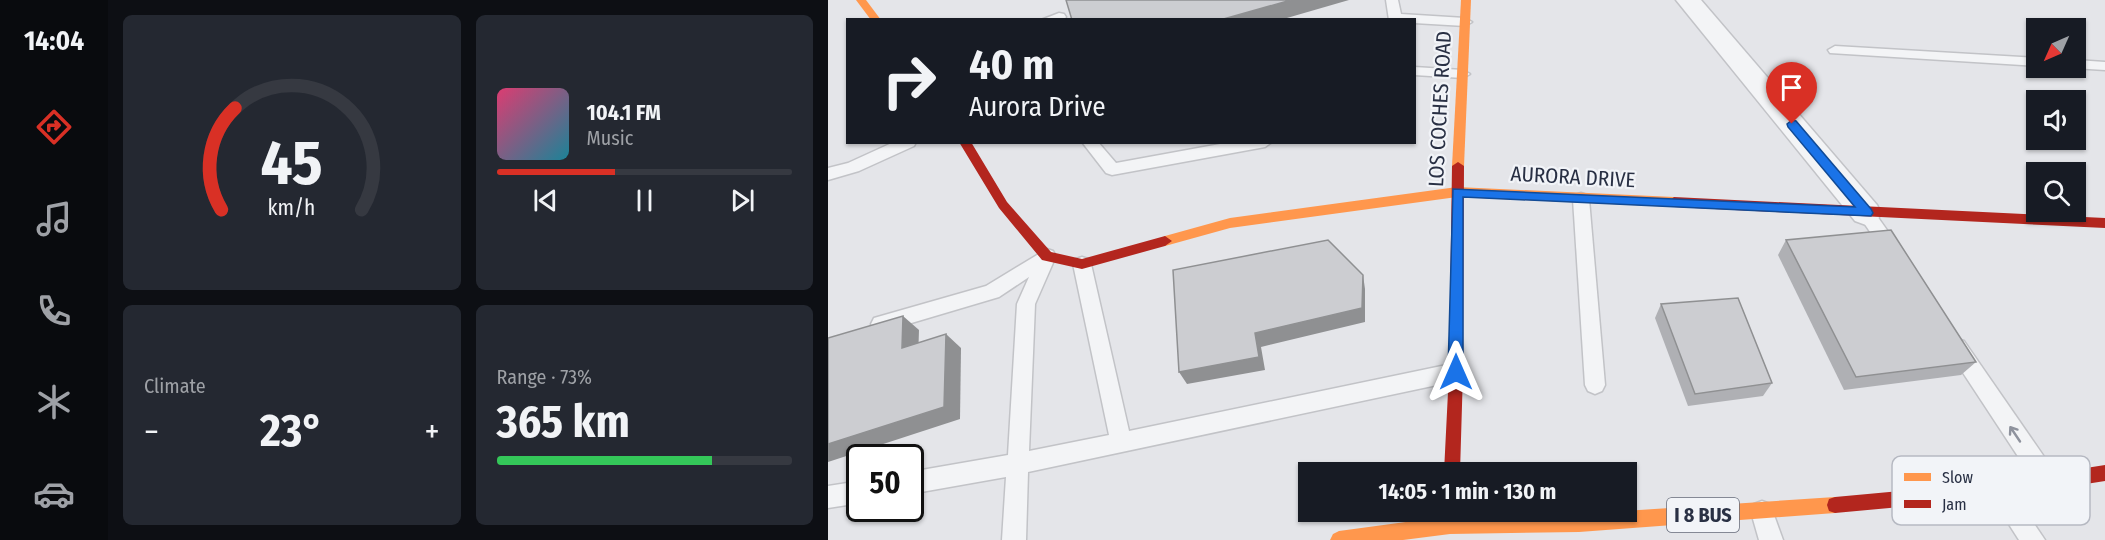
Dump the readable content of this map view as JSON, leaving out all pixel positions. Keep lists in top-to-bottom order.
{
  "streets": {
    "street": ["LOS COCHES ROAD", "AURORA DRIVE", "I 8 BUS"]
  },
  "crossings": [
    ["LOS COCHES ROAD", "AURORA DRIVE"]
  ],
  "legend": ["Slow", "Jam"],
  "north": "bottom left",
  "page": {
    "tabs": "14:04",
    "turn": ["40 m", "Aurora Drive"],
    "song": ["104.1 FM", "Music"],
    "tile": [
      "Climate",
      ["Range · 73%", "365 km"]
    ],
    "heat": ["−", "23°", "+"],
    "limit": "50",
    "trip": "14:05 · 1 min · 130 m",
    "gauge": ["45", "km/h"]
  }
}
